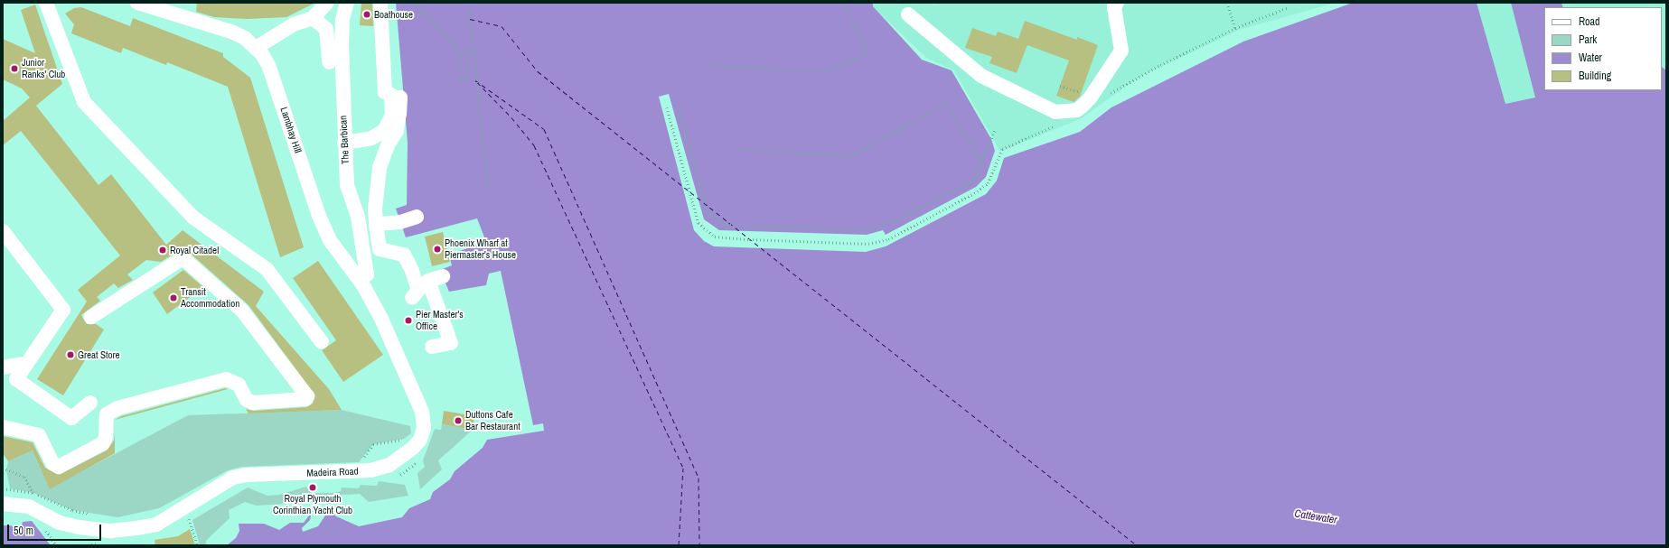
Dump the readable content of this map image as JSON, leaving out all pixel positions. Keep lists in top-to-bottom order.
{
  "streets": {
    "street": ["Lambhay Hill", "The Barbican", "Madeira Road"]
  },
  "crossings": [
    ["Lambhay Hill", "Madeira Road"]
  ],
  "water": ["Cattewater"],
  "places": [
    "Boathouse",
    "Junior Ranks' Club",
    "Phoenix Wharf at Piermaster's House",
    "Royal Citadel",
    "Transit Accommodation",
    "Pier Master's Office",
    "Great Store",
    "Duttons Cafe Bar Restaurant",
    "Royal Plymouth Corinthian Yacht Club"
  ],
  "legend": [
    "Road",
    "Park",
    "Water",
    "Building"
  ],
  "scale_bar": "50 m"
}
